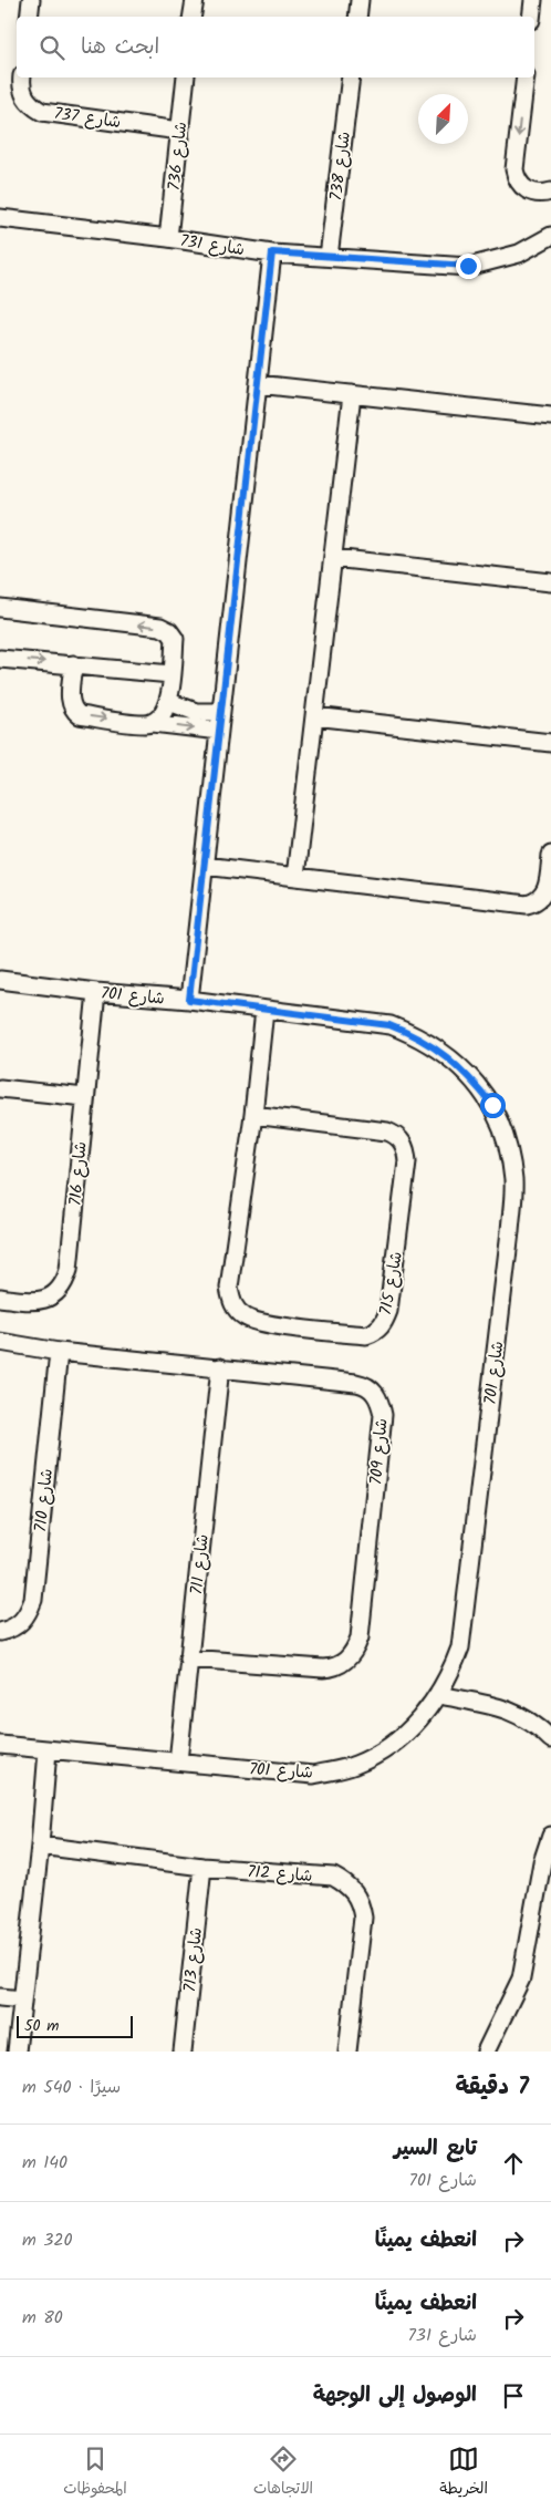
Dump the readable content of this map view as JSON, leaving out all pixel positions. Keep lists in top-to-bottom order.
{
  "streets": {
    "street": [
      "شارع 737",
      "شارع 736",
      "شارع 738",
      "شارع 731",
      "شارع 701",
      "شارع 716",
      "شارع 715",
      "شارع 709",
      "شارع 710",
      "شارع 711",
      "شارع 712",
      "شارع 713"
    ]
  },
  "crossings": [
    ["شارع 737", "شارع 736"],
    ["شارع 736", "شارع 731"],
    ["شارع 738", "شارع 731"],
    ["شارع 701", "شارع 716"],
    ["شارع 701", "شارع 715"],
    ["شارع 701", "شارع 711"],
    ["شارع 709", "شارع 710"],
    ["شارع 709", "شارع 711"],
    ["شارع 712", "شارع 713"]
  ],
  "scale_bar": "50 m",
  "north": "top right",
  "page": {
    "search": "ابحث هنا",
    "scale": "50 m",
    "heading": ["7 دقيقة", "سيرًا · 540 m"],
    "list": [
      ["تابع السير", "شارع 701", "140 m"],
      ["انعطف يمينًا", "320 m"],
      ["انعطف يمينًا", "شارع 731", "80 m"],
      "الوصول إلى الوجهة"
    ],
    "nav": ["الخريطة", "الاتجاهات", "المحفوظات"]
  }
}
